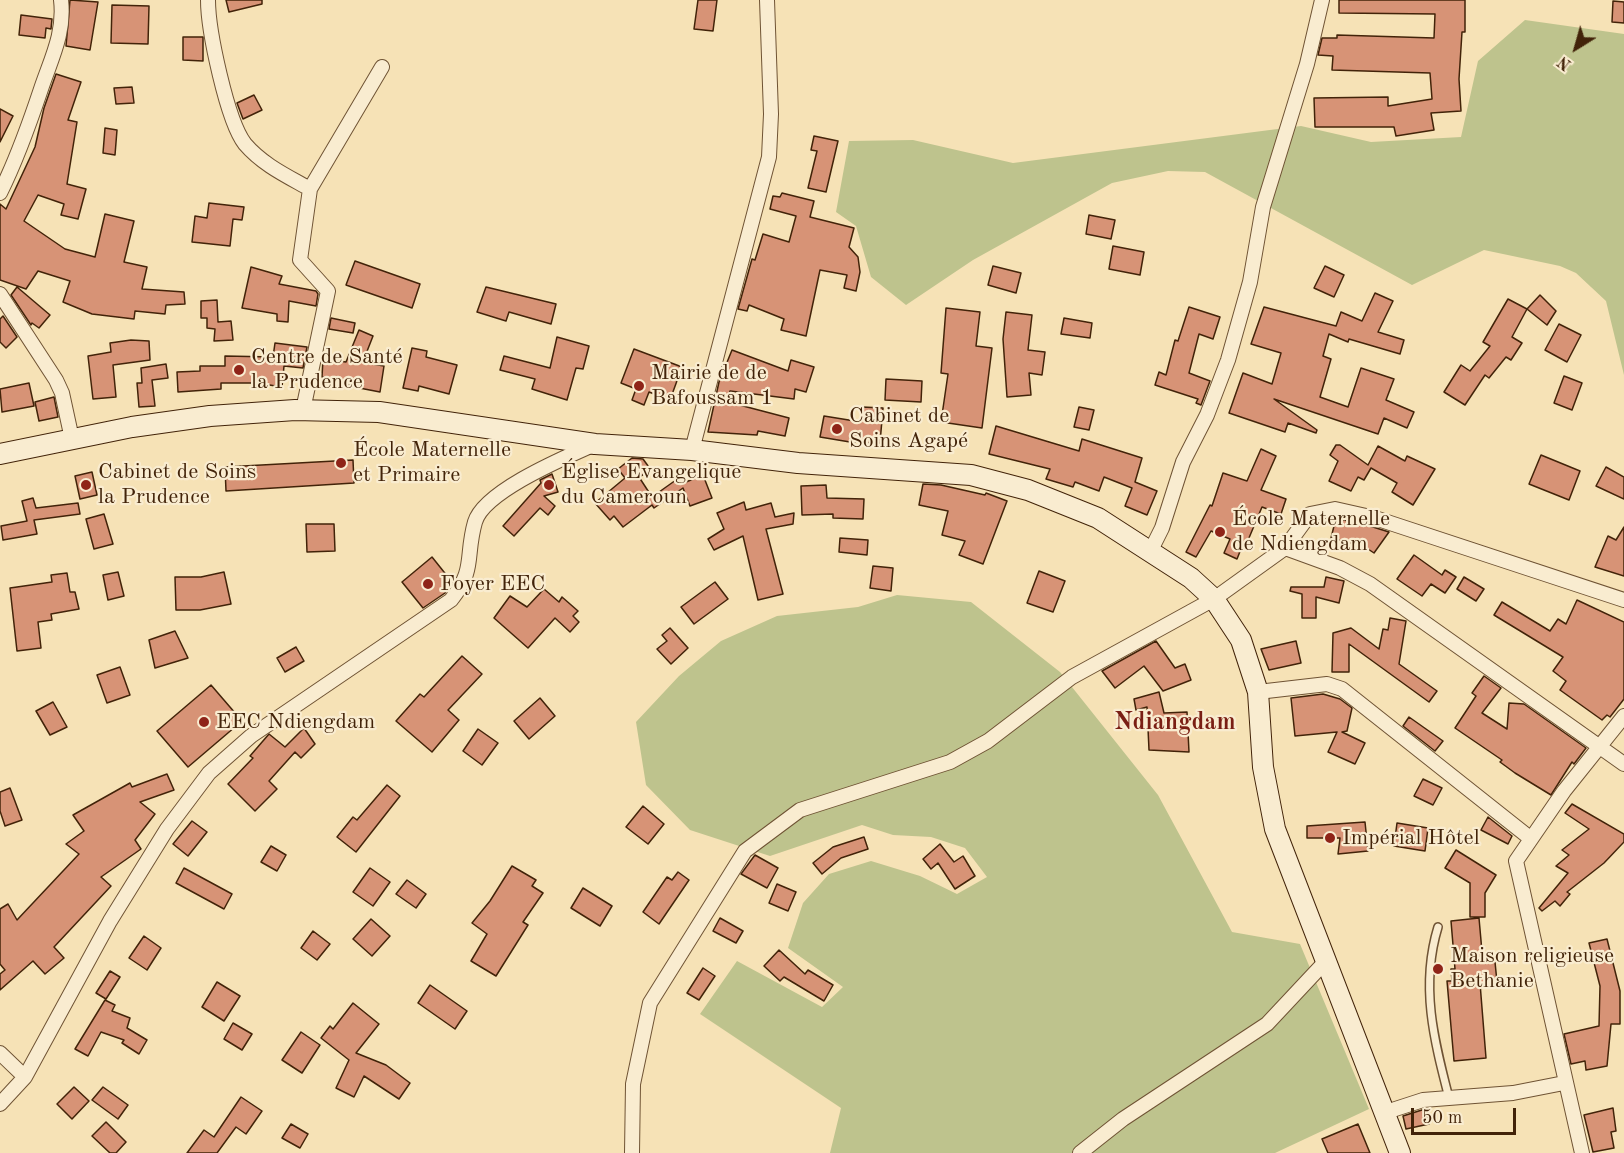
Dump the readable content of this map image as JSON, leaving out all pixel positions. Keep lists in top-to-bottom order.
{
  "districts": ["Ndiangdam"],
  "places": [
    "Centre de Santé la Prudence",
    "Mairie de de Bafoussam 1",
    "Cabinet de Soins Agapé",
    "École Maternelle et Primaire",
    "Cabinet de Soins la Prudence",
    "Église Evangelique du Cameroun",
    "École Maternelle de Ndiengdam",
    "Foyer EEC",
    "EEC Ndiengdam",
    "Impérial Hôtel",
    "Maison religieuse Bethanie"
  ],
  "scale_bar": "50 m",
  "north": "bottom left"
}
